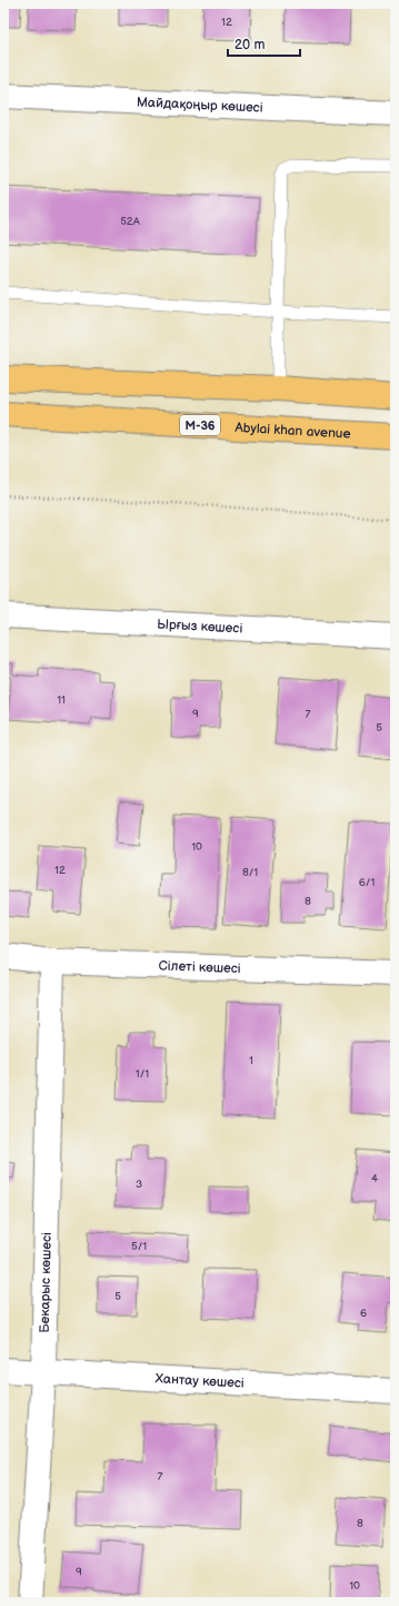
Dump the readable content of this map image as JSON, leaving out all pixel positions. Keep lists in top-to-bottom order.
{
  "streets": {
    "main road": ["M-36", "Abylai khan avenue"],
    "street": [
      "Майдақоңыр көшесі",
      "Ырғыз көшесі",
      "Сілеті көшесі",
      "Бекарыс көшесі",
      "Хантау көшесі"
    ]
  },
  "crossings": [
    ["Сілеті көшесі", "Бекарыс көшесі"],
    ["Бекарыс көшесі", "Хантау көшесі"]
  ],
  "house_numbers": [
    "12",
    "52А",
    "11",
    "9",
    "7",
    "5",
    "10",
    "12",
    "8/1",
    "6/1",
    "8",
    "1",
    "1/1",
    "4",
    "3",
    "5/1",
    "5",
    "6",
    "7",
    "8",
    "9",
    "10"
  ],
  "scale_bar": "20 m"
}
